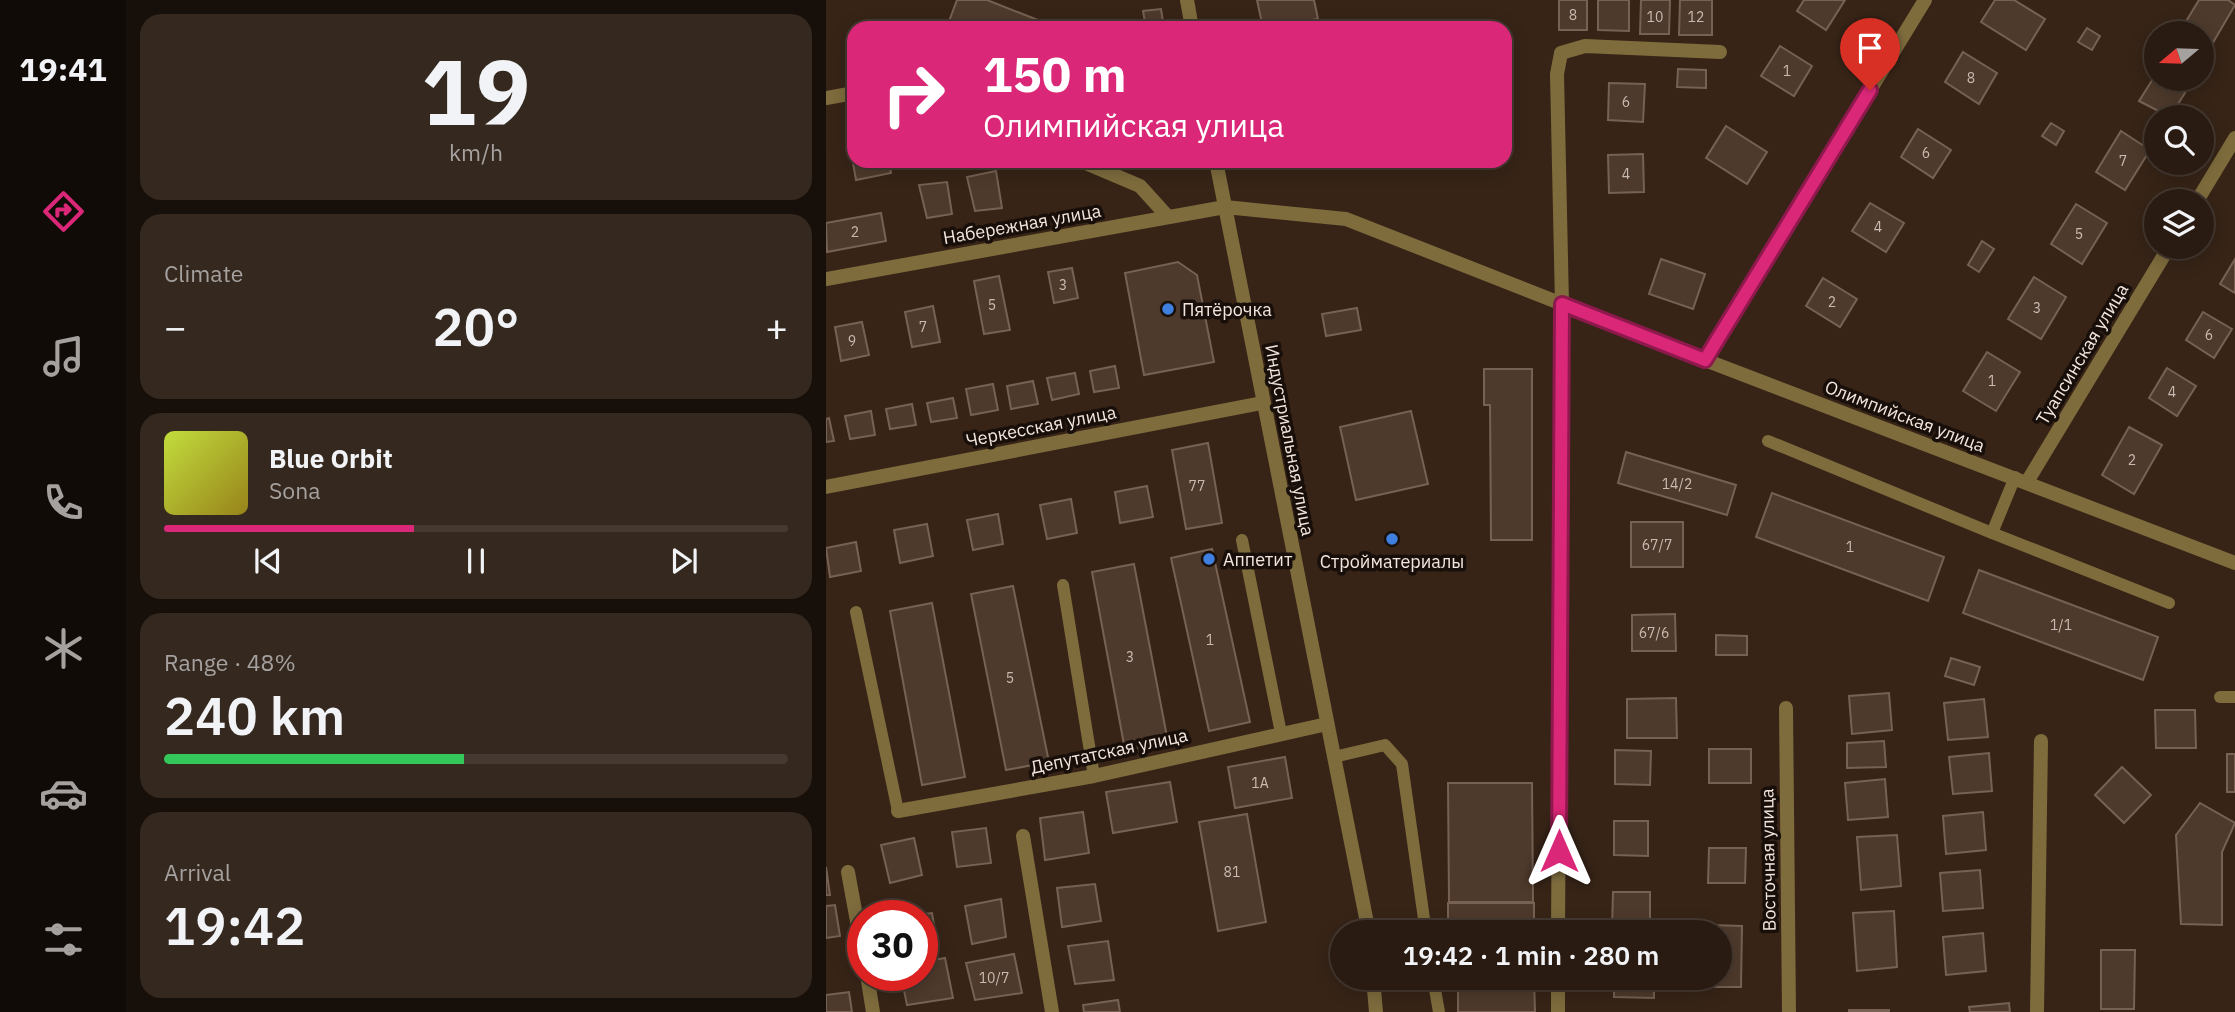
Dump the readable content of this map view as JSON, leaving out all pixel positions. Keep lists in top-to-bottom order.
{
  "streets": {
    "street": [
      "Набережная улица",
      "Туапсинская улица",
      "Олимпийская улица",
      "Черкесская улица",
      "Индустриальная улица",
      "Депутатская улица",
      "Восточная улица"
    ]
  },
  "crossings": [
    ["Набережная улица", "Олимпийская улица"],
    ["Набережная улица", "Индустриальная улица"],
    ["Туапсинская улица", "Олимпийская улица"],
    ["Олимпийская улица", "Индустриальная улица"],
    ["Черкесская улица", "Индустриальная улица"],
    ["Индустриальная улица", "Депутатская улица"]
  ],
  "places": ["Пятёрочка", "Стройматериалы", "Аппетит"],
  "house_numbers": [
    "8",
    "10",
    "12",
    "1",
    "8",
    "6",
    "6",
    "7",
    "4",
    "4",
    "2",
    "5",
    "3",
    "2",
    "5",
    "3",
    "7",
    "6",
    "9",
    "1",
    "4",
    "2",
    "14/2",
    "77",
    "67/7",
    "1",
    "1/1",
    "67/6",
    "1",
    "3",
    "5",
    "1А",
    "81",
    "10/7"
  ],
  "north": "left",
  "page": {
    "tabs": "19:41",
    "tile": [
      ["19", "km/h"],
      "Climate",
      ["Range · 48%", "240 km"],
      ["Arrival", "19:42"]
    ],
    "turn": ["150 m", "Олимпийская улица"],
    "heat": ["−", "20°", "+"],
    "song": ["Blue Orbit", "Sona"],
    "limit": "30",
    "trip": "19:42 · 1 min · 280 m"
  }
}
